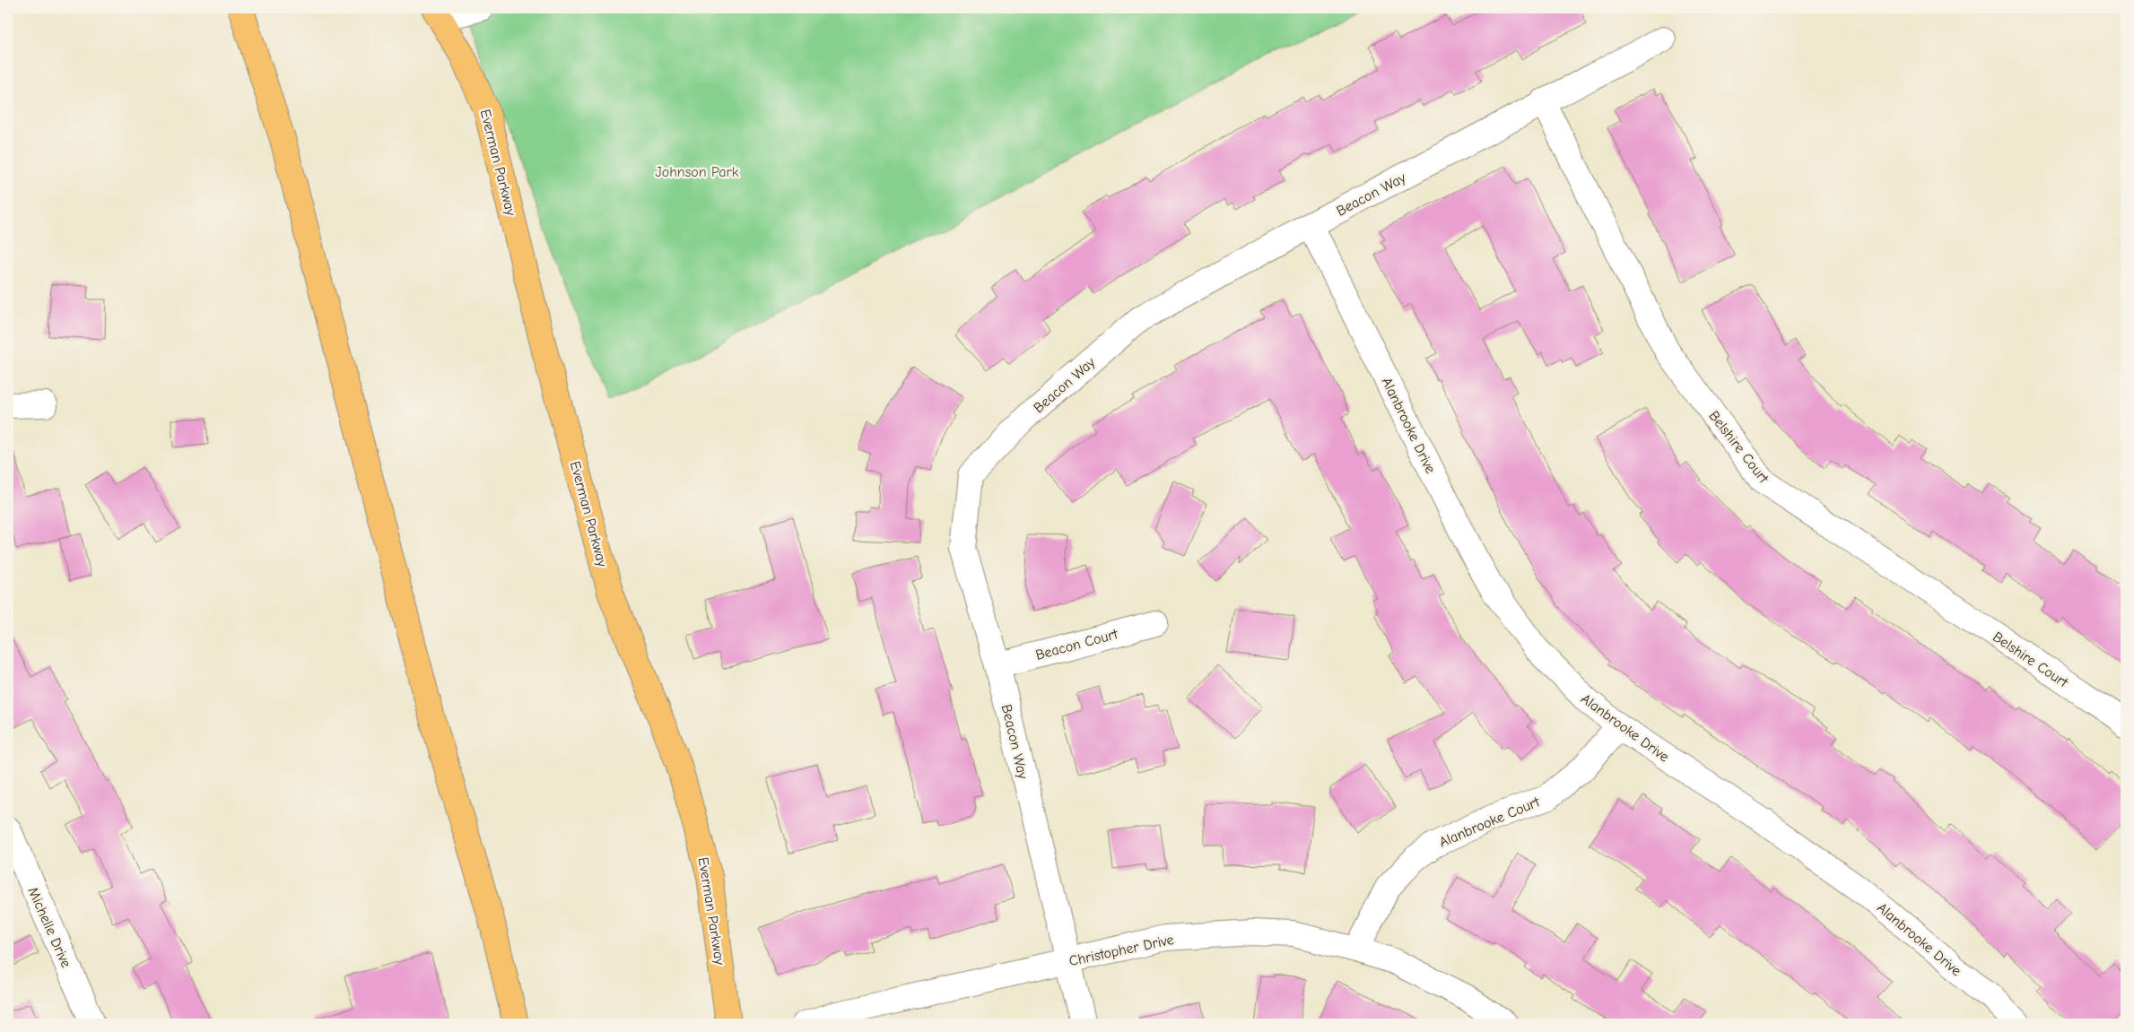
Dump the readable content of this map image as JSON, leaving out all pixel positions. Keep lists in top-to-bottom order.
{
  "streets": {
    "main road": ["Everman Parkway"],
    "street": [
      "Beacon Way",
      "Alanbrooke Drive",
      "Belshire Court",
      "Beacon Court",
      "Alanbrooke Court",
      "Michelle Drive",
      "Christopher Drive"
    ]
  },
  "crossings": [
    ["Beacon Way", "Alanbrooke Drive"],
    ["Beacon Way", "Belshire Court"],
    ["Beacon Way", "Beacon Court"],
    ["Beacon Way", "Christopher Drive"],
    ["Alanbrooke Drive", "Alanbrooke Court"],
    ["Alanbrooke Court", "Christopher Drive"]
  ],
  "parks": ["Johnson Park"]
}
